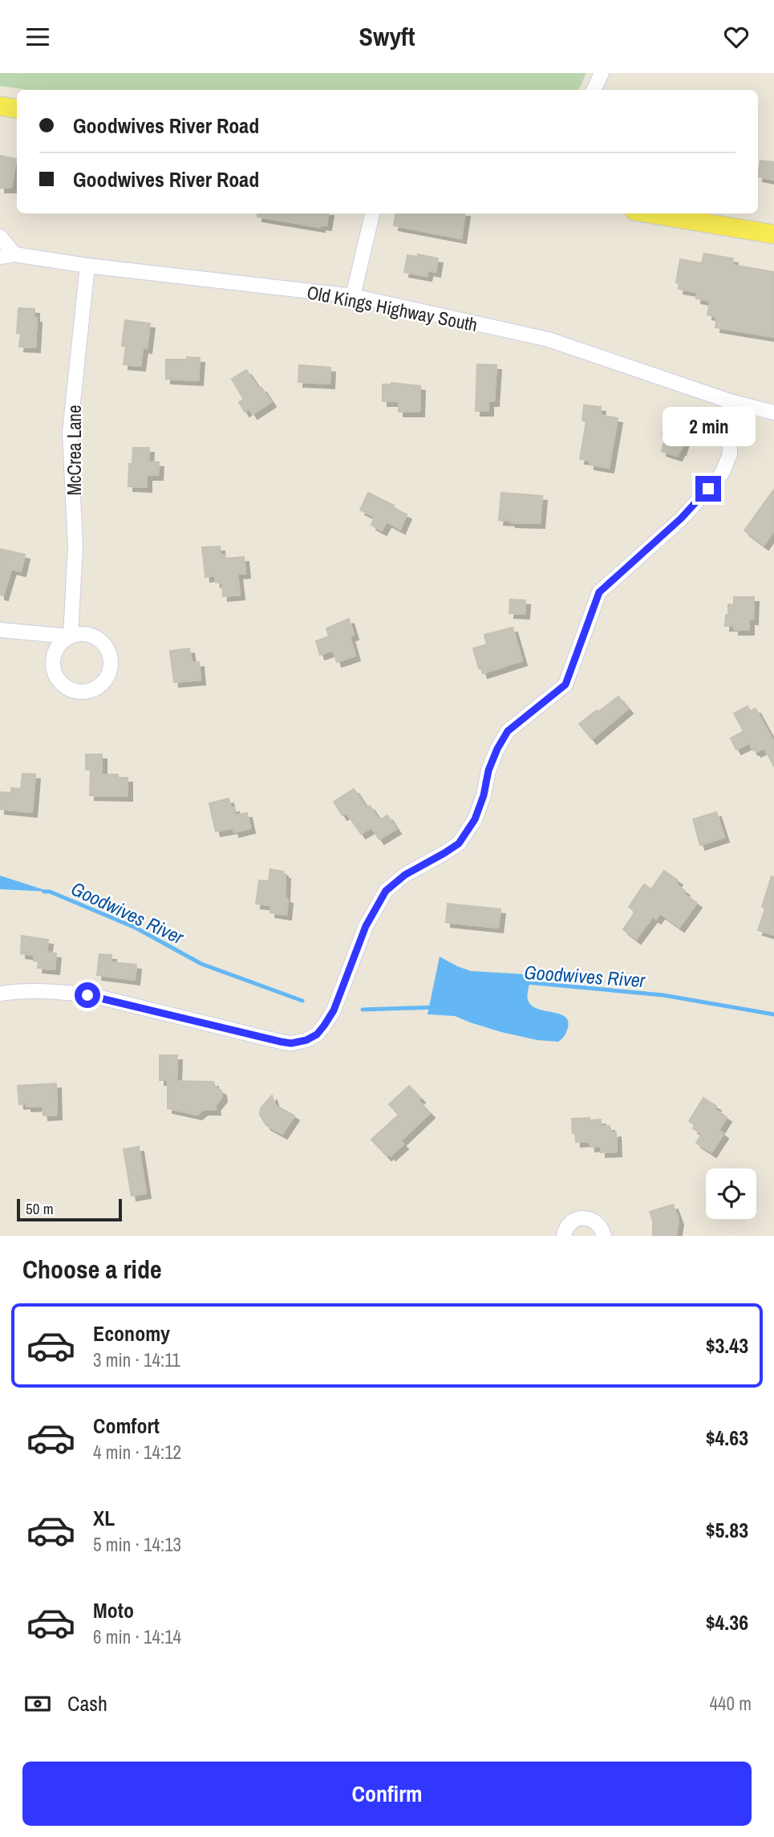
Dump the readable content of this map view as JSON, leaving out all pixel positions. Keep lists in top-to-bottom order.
{
  "streets": {
    "street": ["Old Kings Highway South", "McCrea Lane"]
  },
  "crossings": [
    ["Old Kings Highway South", "McCrea Lane"]
  ],
  "water": ["Goodwives River"],
  "scale_bar": "50 m",
  "page": {
    "header": "Swyft",
    "banner": ["Goodwives River Road", "Goodwives River Road"],
    "bubble": "2 min",
    "scale": "50 m",
    "heading": "Choose a ride",
    "list": [
      {
        "name": "Economy",
        "note": "3 min · 14:11",
        "value": "$3.43"
      },
      {
        "name": "Comfort",
        "note": "4 min · 14:12",
        "value": "$4.63"
      },
      {
        "name": "XL",
        "note": "5 min · 14:13",
        "value": "$5.83"
      },
      {
        "name": "Moto",
        "note": "6 min · 14:14",
        "value": "$4.36"
      }
    ],
    "pay": ["Cash", "440 m"],
    "buttons": "Confirm"
  }
}
